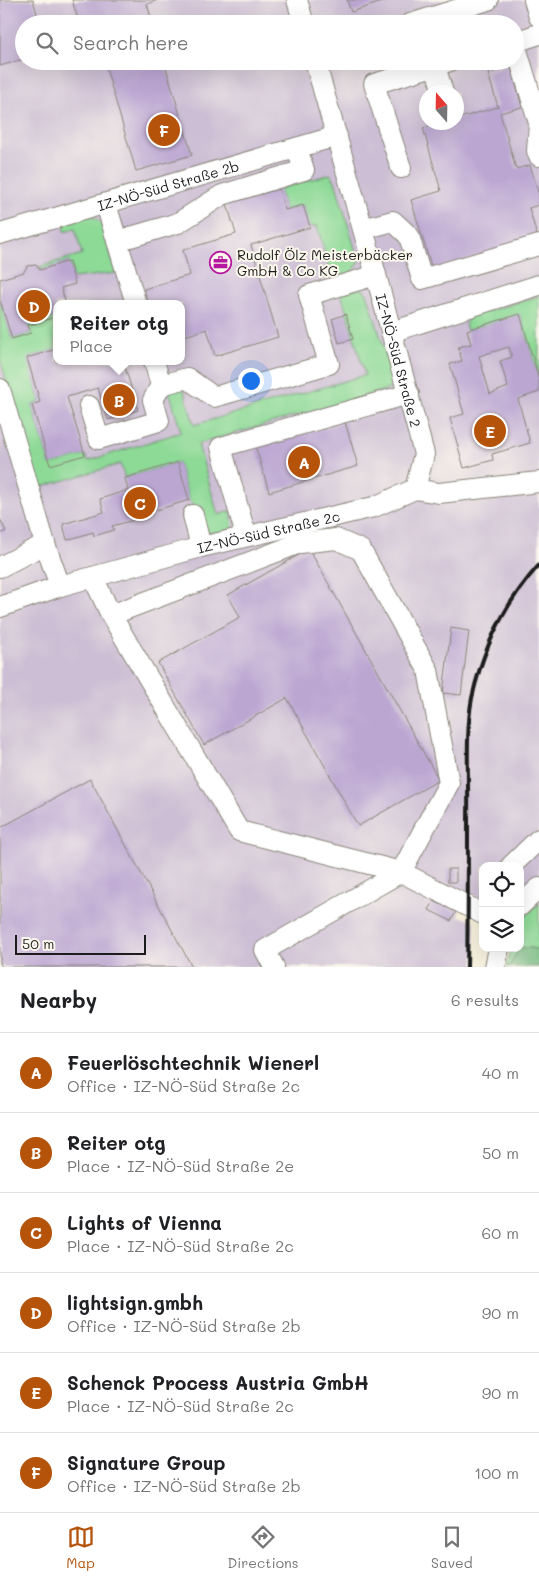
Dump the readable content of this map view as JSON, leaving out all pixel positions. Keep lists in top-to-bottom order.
{
  "streets": {
    "street": ["IZ-NÖ-Süd Straße 2b", "IZ-NÖ-Süd Straße 2", "IZ-NÖ-Süd Straße 2c"]
  },
  "crossings": [
    ["IZ-NÖ-Süd Straße 2b", "IZ-NÖ-Süd Straße 2"],
    ["IZ-NÖ-Süd Straße 2", "IZ-NÖ-Süd Straße 2c"]
  ],
  "places": {
    "office": ["Rudolf Ölz Meisterbäcker GmbH & Co KG"]
  },
  "scale_bar": "50 m",
  "north": "top",
  "page": {
    "search": "Search here",
    "pins": [
      "F",
      "D",
      "B",
      "E",
      "A",
      "C"
    ],
    "popup": ["Reiter otg", "Place"],
    "scale": "50 m",
    "heading": ["Nearby", "6 results"],
    "list": [
      {
        "mark": "A",
        "name": "Feuerlöschtechnik Wienerl",
        "note": "Office · IZ-NÖ-Süd Straße 2c",
        "value": "40 m"
      },
      {
        "mark": "B",
        "name": "Reiter otg",
        "note": "Place · IZ-NÖ-Süd Straße 2e",
        "value": "50 m"
      },
      {
        "mark": "C",
        "name": "Lights of Vienna",
        "note": "Place · IZ-NÖ-Süd Straße 2c",
        "value": "60 m"
      },
      {
        "mark": "D",
        "name": "lightsign.gmbh",
        "note": "Office · IZ-NÖ-Süd Straße 2b",
        "value": "90 m"
      },
      {
        "mark": "E",
        "name": "Schenck Process Austria GmbH",
        "note": "Place · IZ-NÖ-Süd Straße 2c",
        "value": "90 m"
      },
      {
        "mark": "F",
        "name": "Signature Group",
        "note": "Office · IZ-NÖ-Süd Straße 2b",
        "value": "100 m"
      }
    ],
    "nav": ["Map", "Directions", "Saved"]
  }
}
